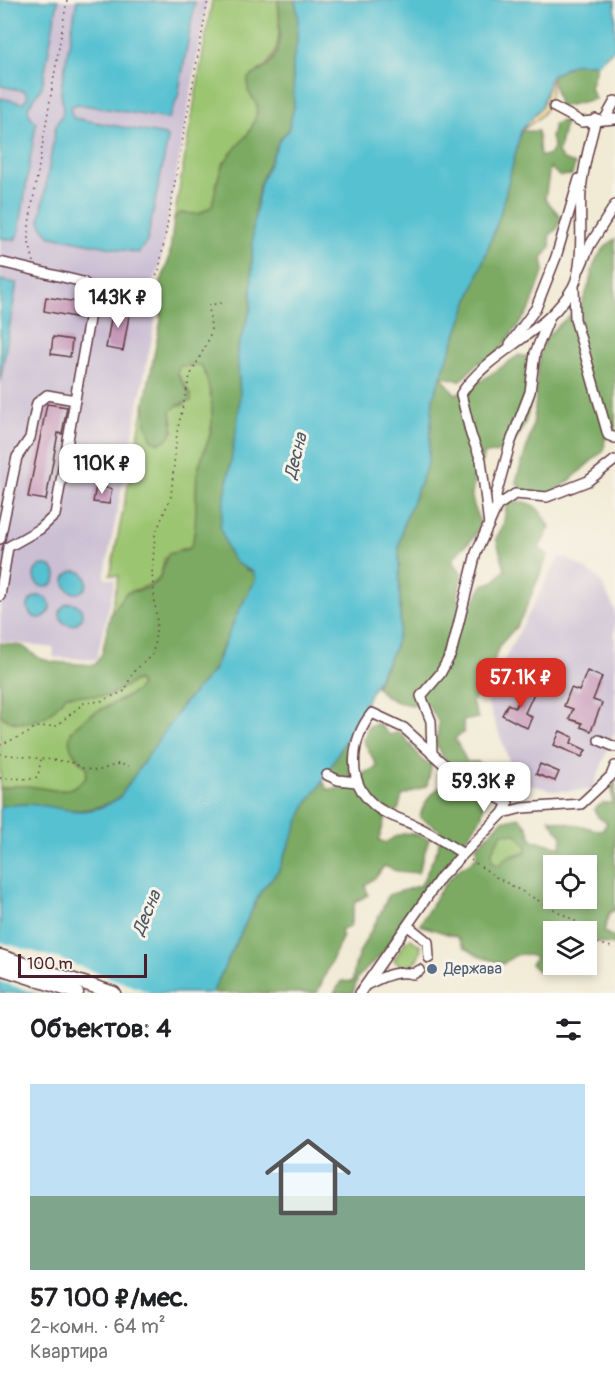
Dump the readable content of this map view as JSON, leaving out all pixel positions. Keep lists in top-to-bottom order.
{
  "water": ["Десна"],
  "places": ["Держава"],
  "scale_bar": "100 m",
  "page": {
    "price": [
      "143K ₽",
      "110K ₽",
      "57.1K ₽",
      "59.3K ₽"
    ],
    "scale": "100 m",
    "heading": "Объектов: 4",
    "list": [
      {
        "name": "57 100 ₽/мес.",
        "note": "2-комн. · 64 m² · Квартира"
      }
    ]
  }
}
